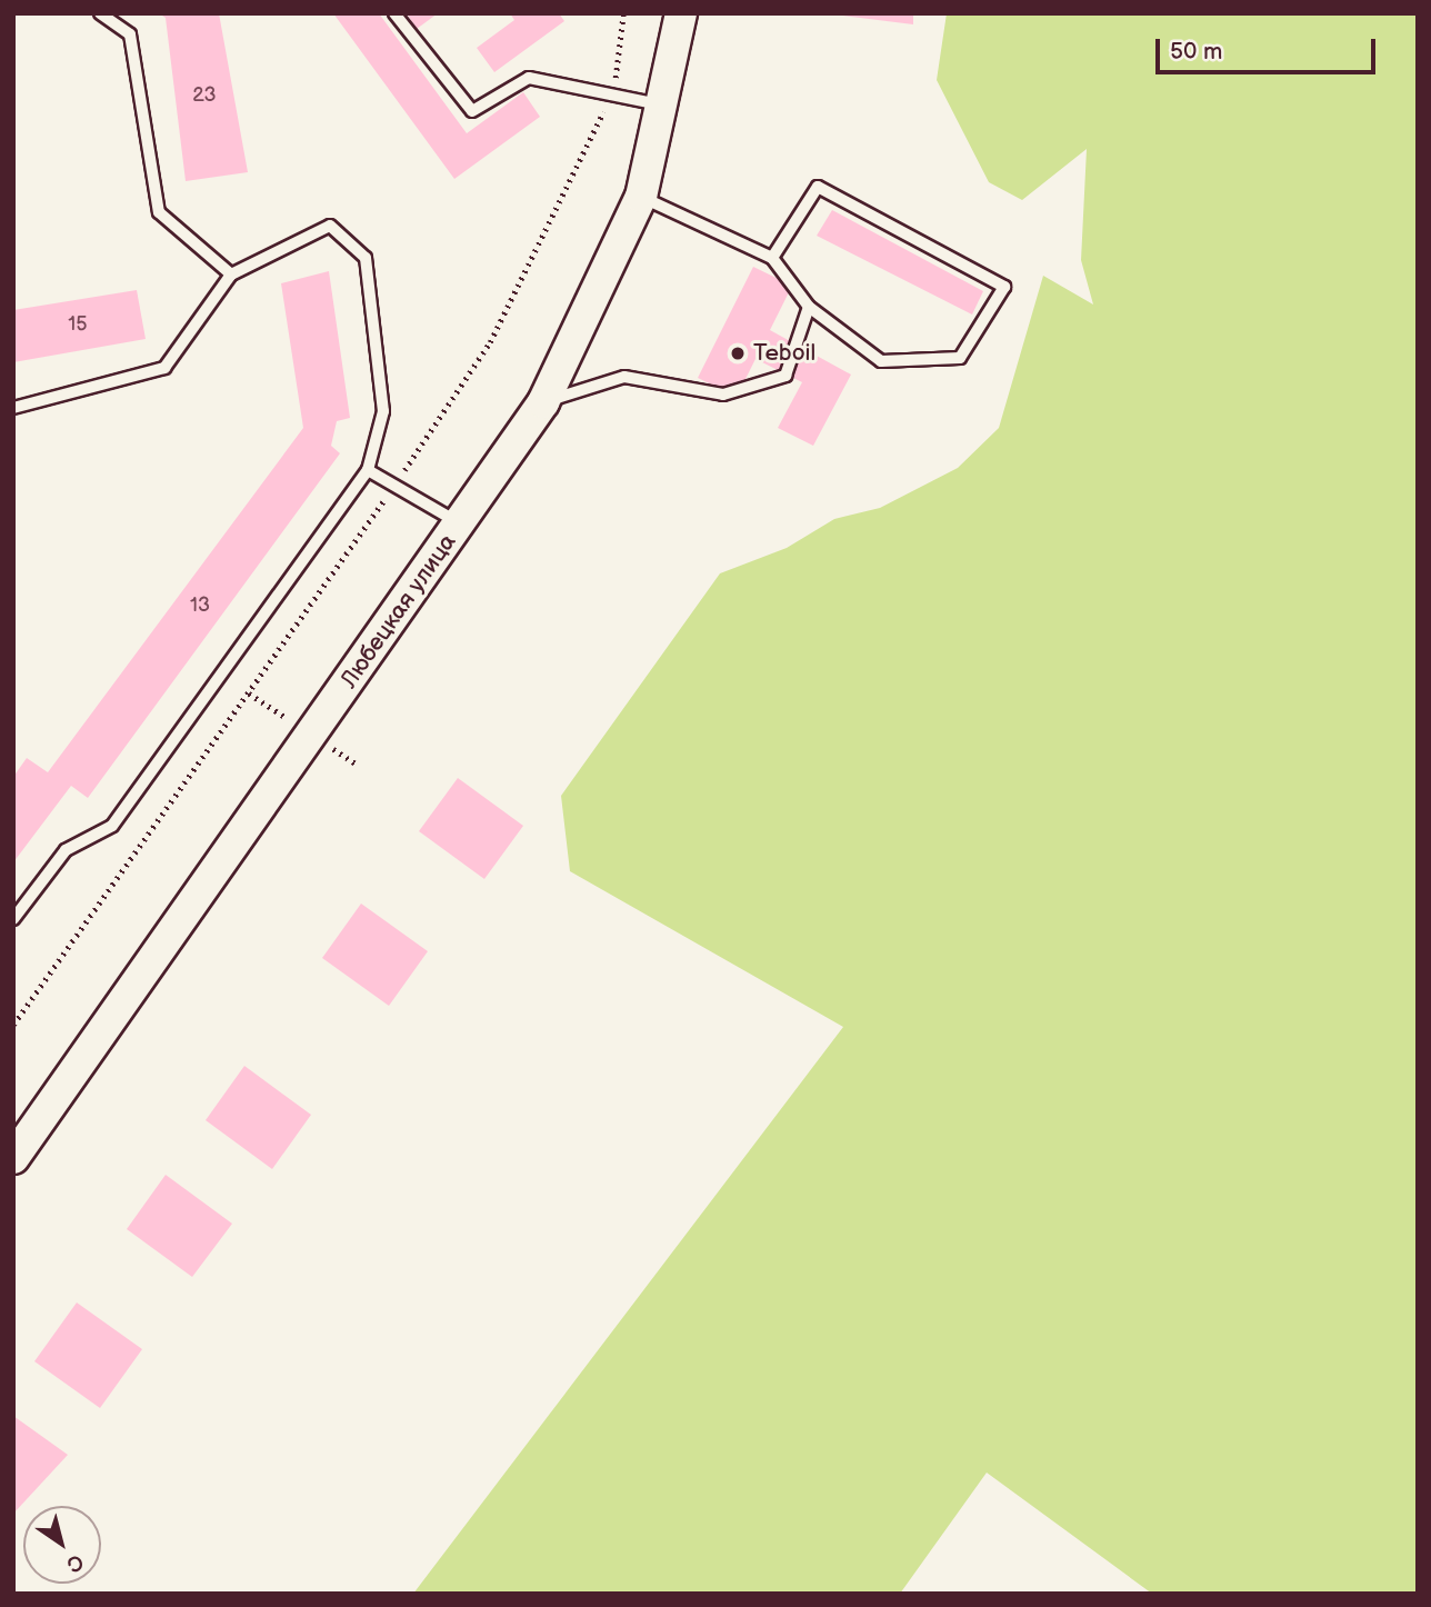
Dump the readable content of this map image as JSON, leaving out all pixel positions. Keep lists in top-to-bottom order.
{
  "streets": {
    "street": ["Любецкая улица"]
  },
  "places": ["Teboil"],
  "house_numbers": ["23", "15", "13"],
  "scale_bar": "50 m",
  "north": "bottom right"
}
